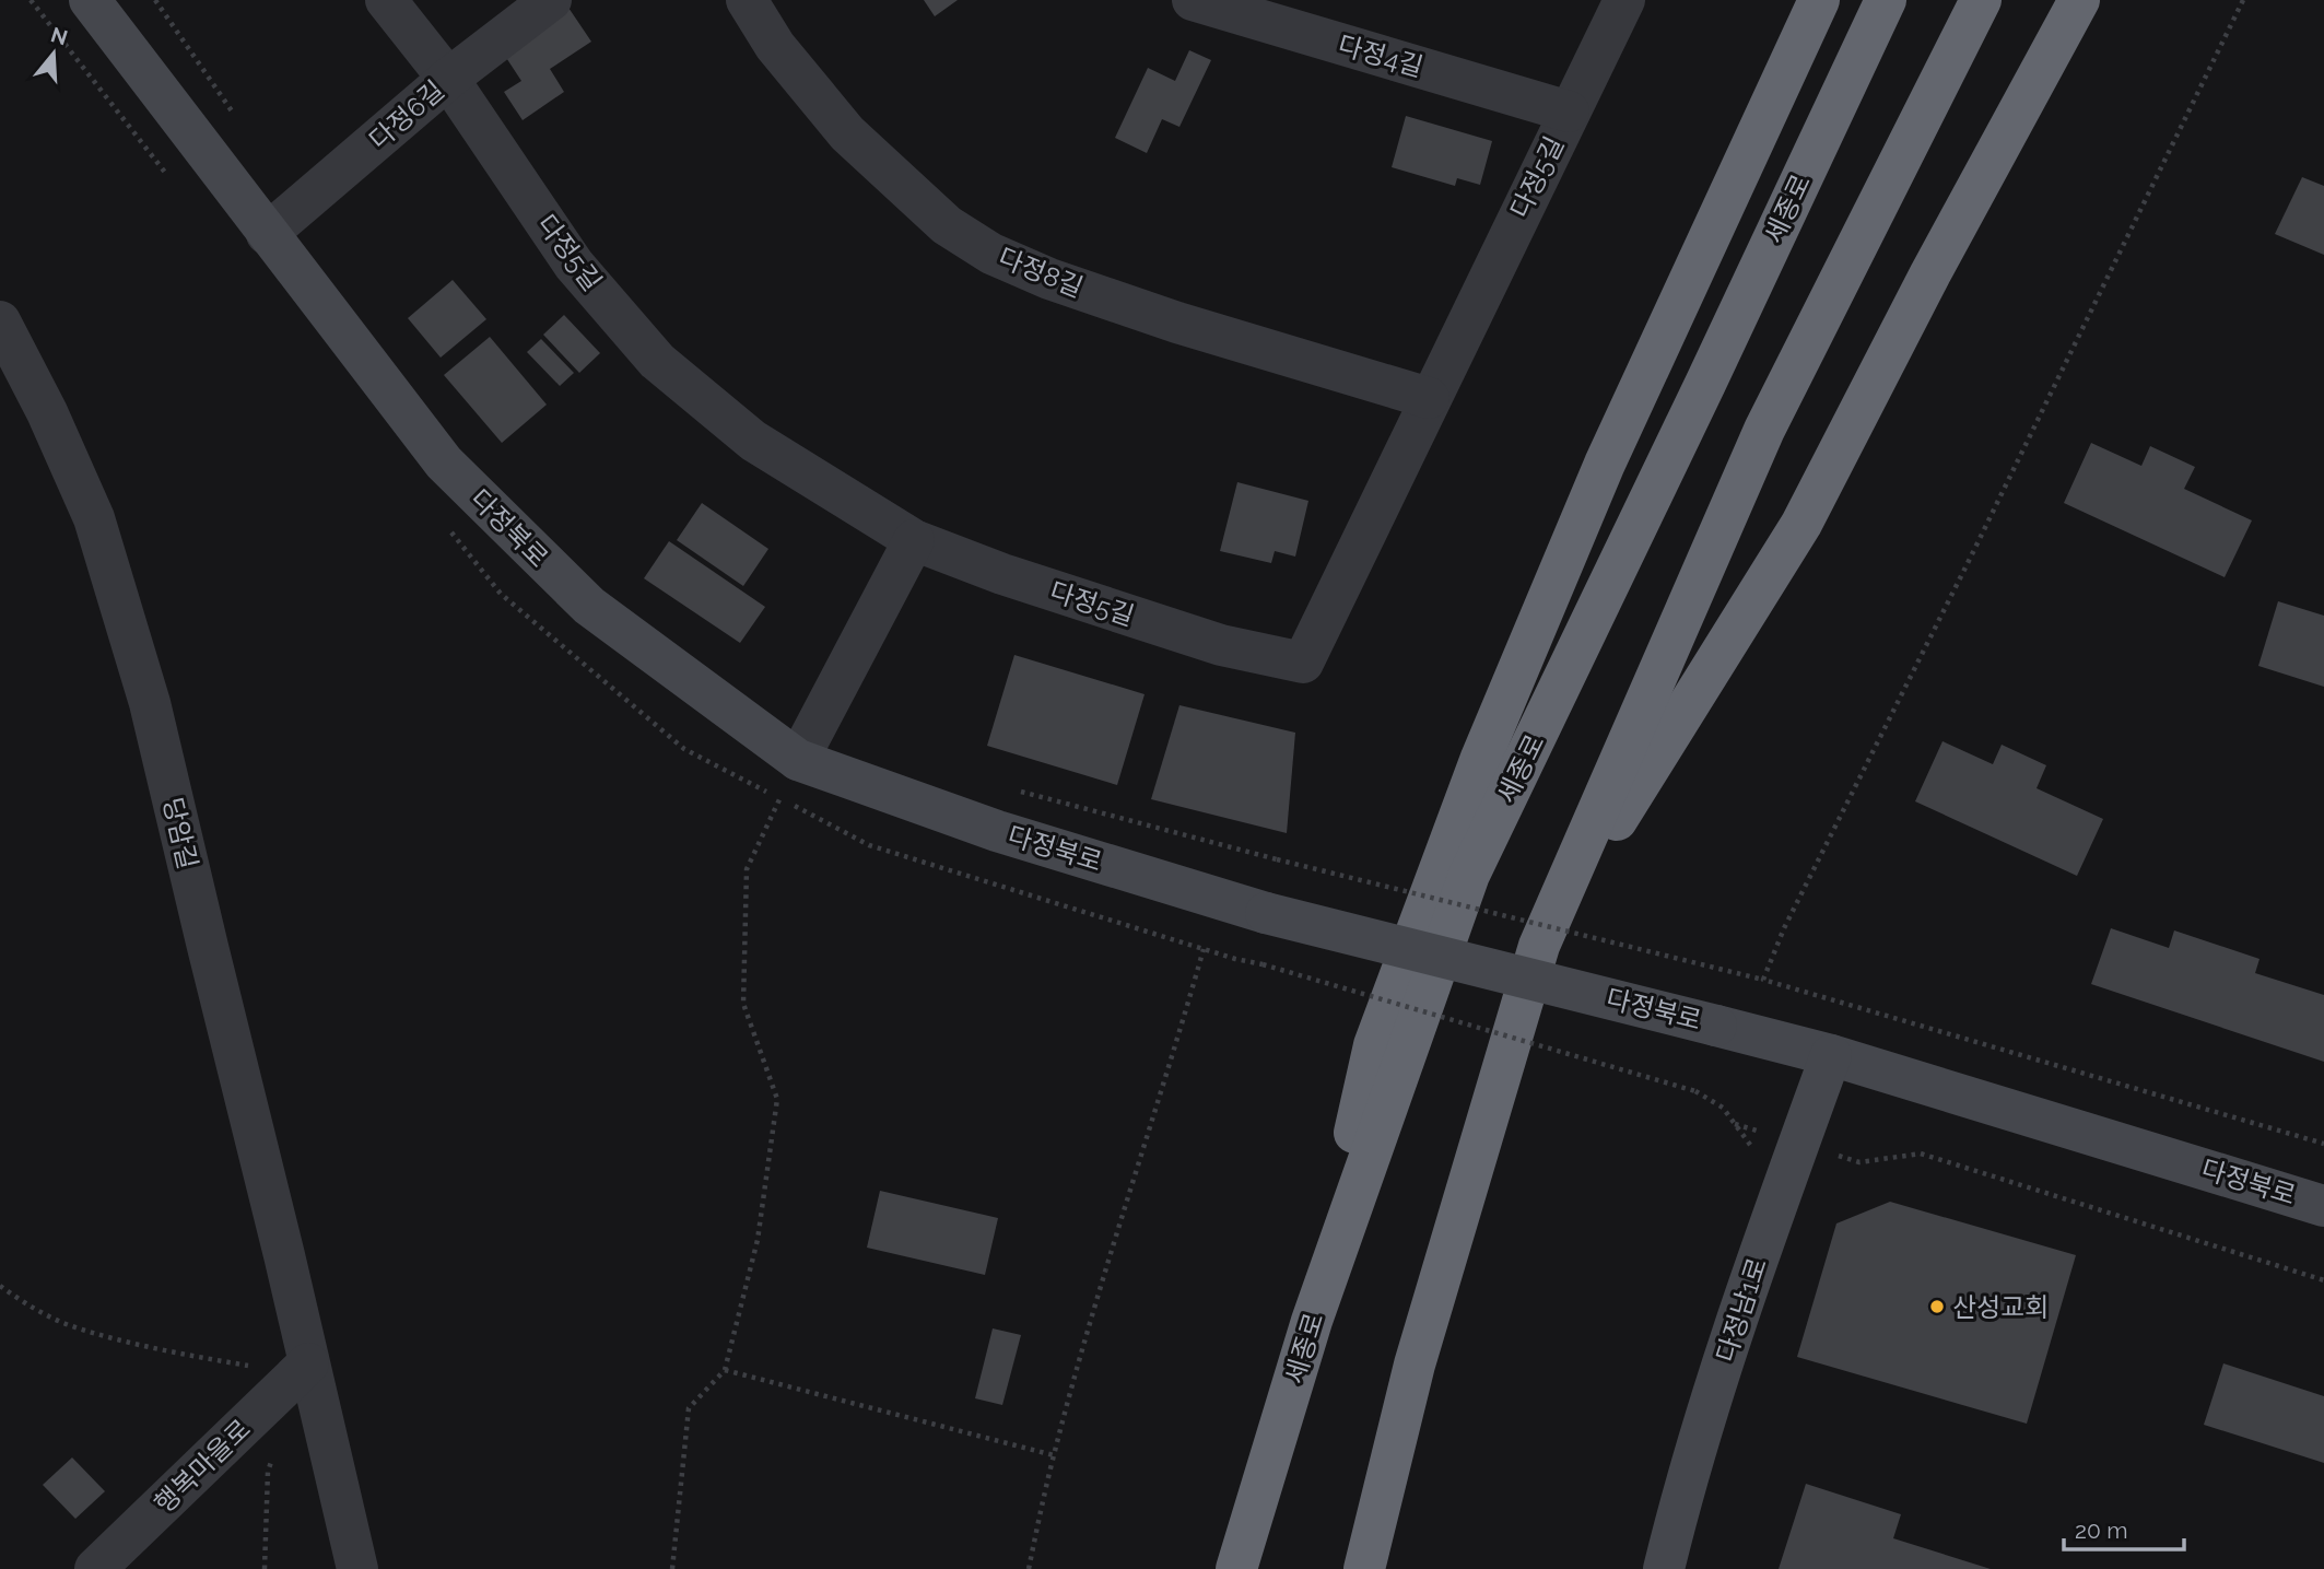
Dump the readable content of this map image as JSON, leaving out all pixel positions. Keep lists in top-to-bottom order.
{
  "streets": {
    "highway": ["세종로"],
    "street": [
      "다정4길",
      "다정6길",
      "다정5길",
      "다정8길",
      "다정북로",
      "당암길",
      "다정남1로",
      "행복마을로"
    ]
  },
  "crossings": [
    ["다정4길", "다정5길"],
    ["다정6길", "다정5길"],
    ["다정6길", "다정북로"],
    ["다정5길", "다정8길"],
    ["다정북로", "다정남1로"],
    ["당암길", "행복마을로"]
  ],
  "places": ["산성교회"],
  "scale_bar": "20 m",
  "north": "top"
}
